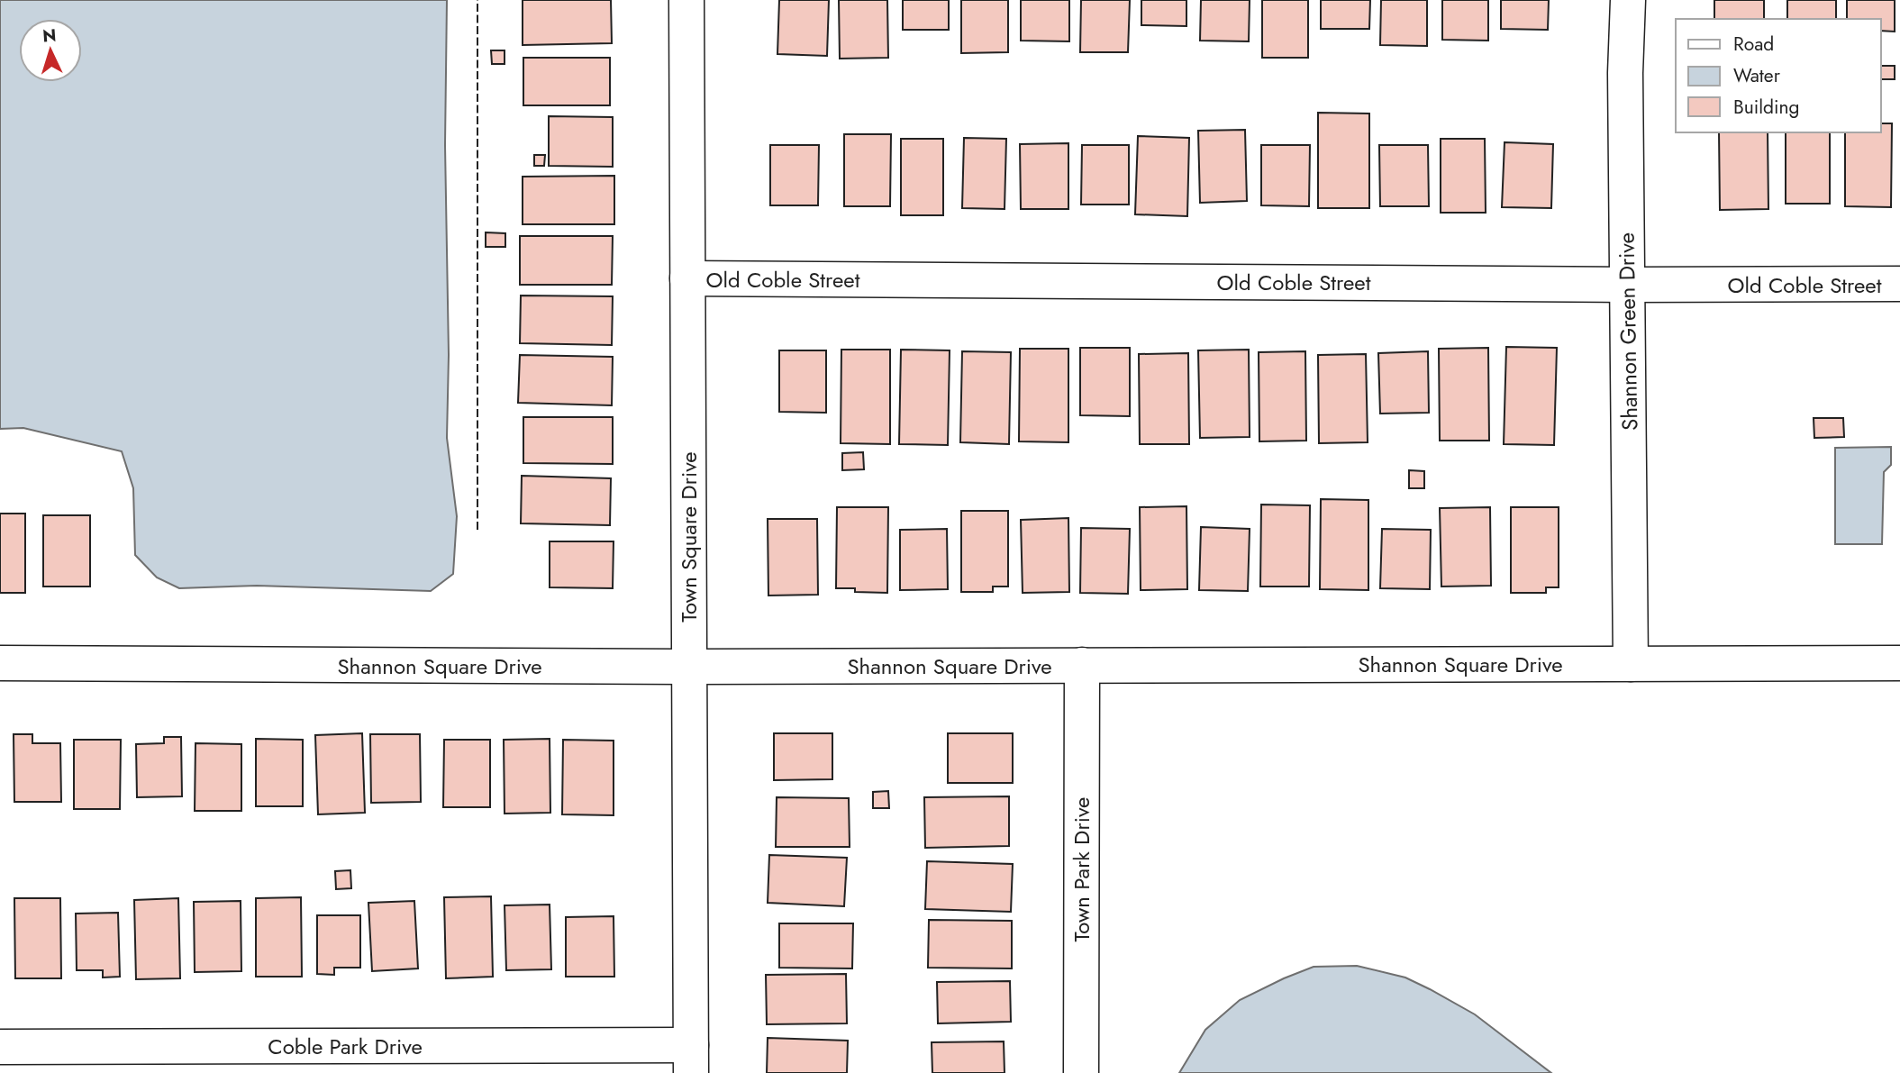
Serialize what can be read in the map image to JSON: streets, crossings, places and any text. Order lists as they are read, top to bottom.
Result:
{
  "streets": {
    "street": [
      "Old Coble Street",
      "Shannon Green Drive",
      "Town Square Drive",
      "Shannon Square Drive",
      "Town Park Drive",
      "Coble Park Drive"
    ]
  },
  "crossings": [
    ["Old Coble Street", "Shannon Green Drive"],
    ["Old Coble Street", "Town Square Drive"],
    ["Shannon Green Drive", "Shannon Square Drive"],
    ["Town Square Drive", "Shannon Square Drive"],
    ["Town Square Drive", "Coble Park Drive"],
    ["Shannon Square Drive", "Town Park Drive"]
  ],
  "legend": ["Road", "Water", "Building"],
  "north": "top"
}
